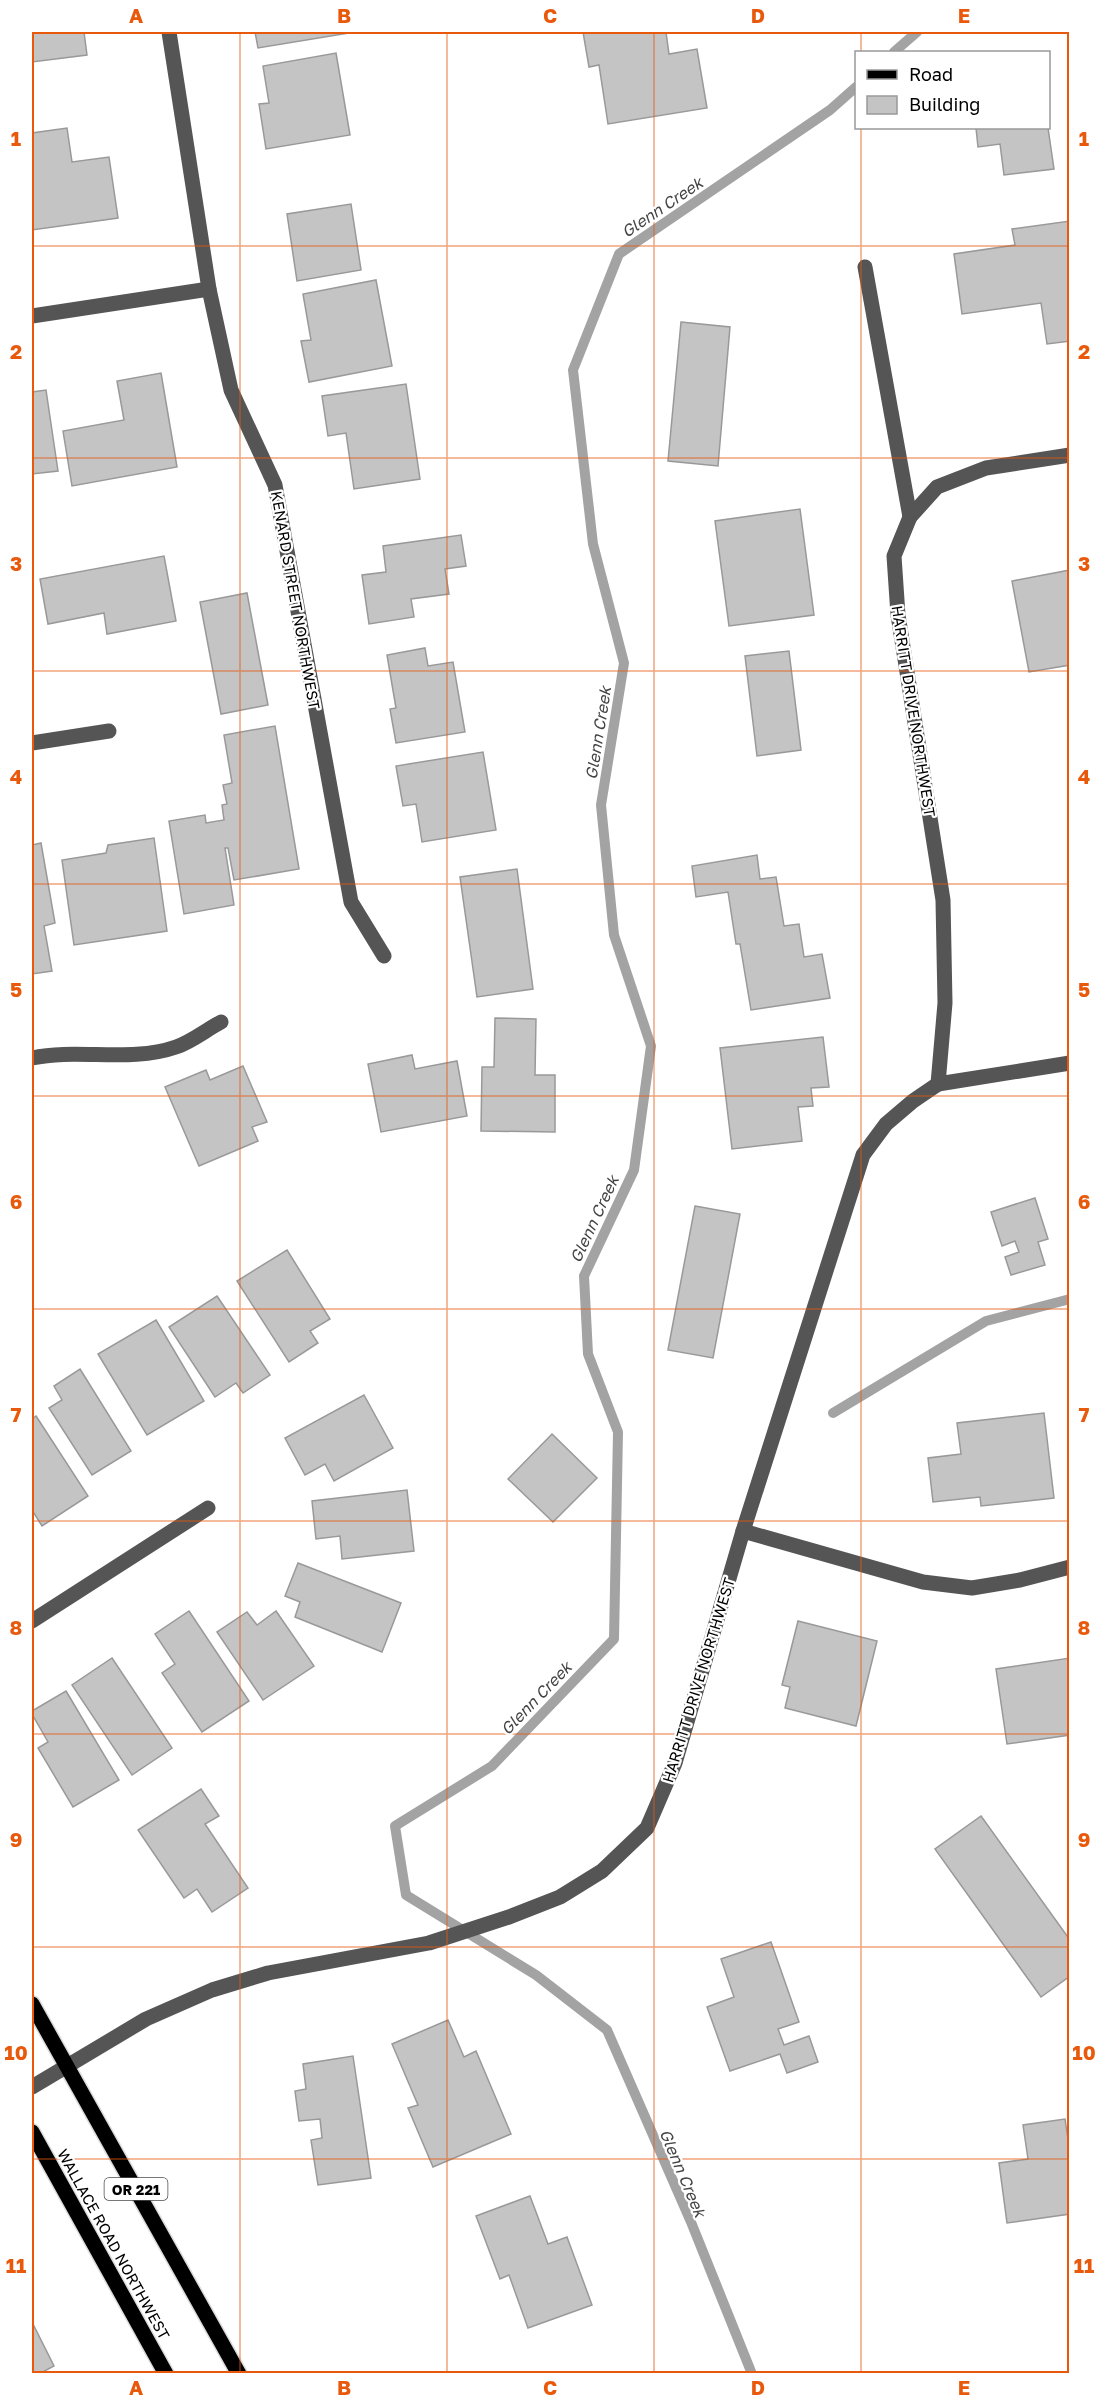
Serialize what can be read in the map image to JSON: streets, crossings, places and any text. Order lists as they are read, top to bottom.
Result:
{
  "streets": {
    "main road": ["OR 221", "WALLACE ROAD NORTHWEST"],
    "street": ["KENARD STREET NORTHWEST", "HARRITT DRIVE NORTHWEST"]
  },
  "crossings": [
    ["HARRITT DRIVE NORTHWEST", "OR 221"]
  ],
  "water": ["Glenn Creek"],
  "legend": ["Road", "Building"],
  "grid": {
    "columns": [
      "A",
      "B",
      "C",
      "D",
      "E"
    ],
    "rows": [
      "1",
      "2",
      "3",
      "4",
      "5",
      "6",
      "7",
      "8",
      "9",
      "10",
      "11"
    ]
  }
}
